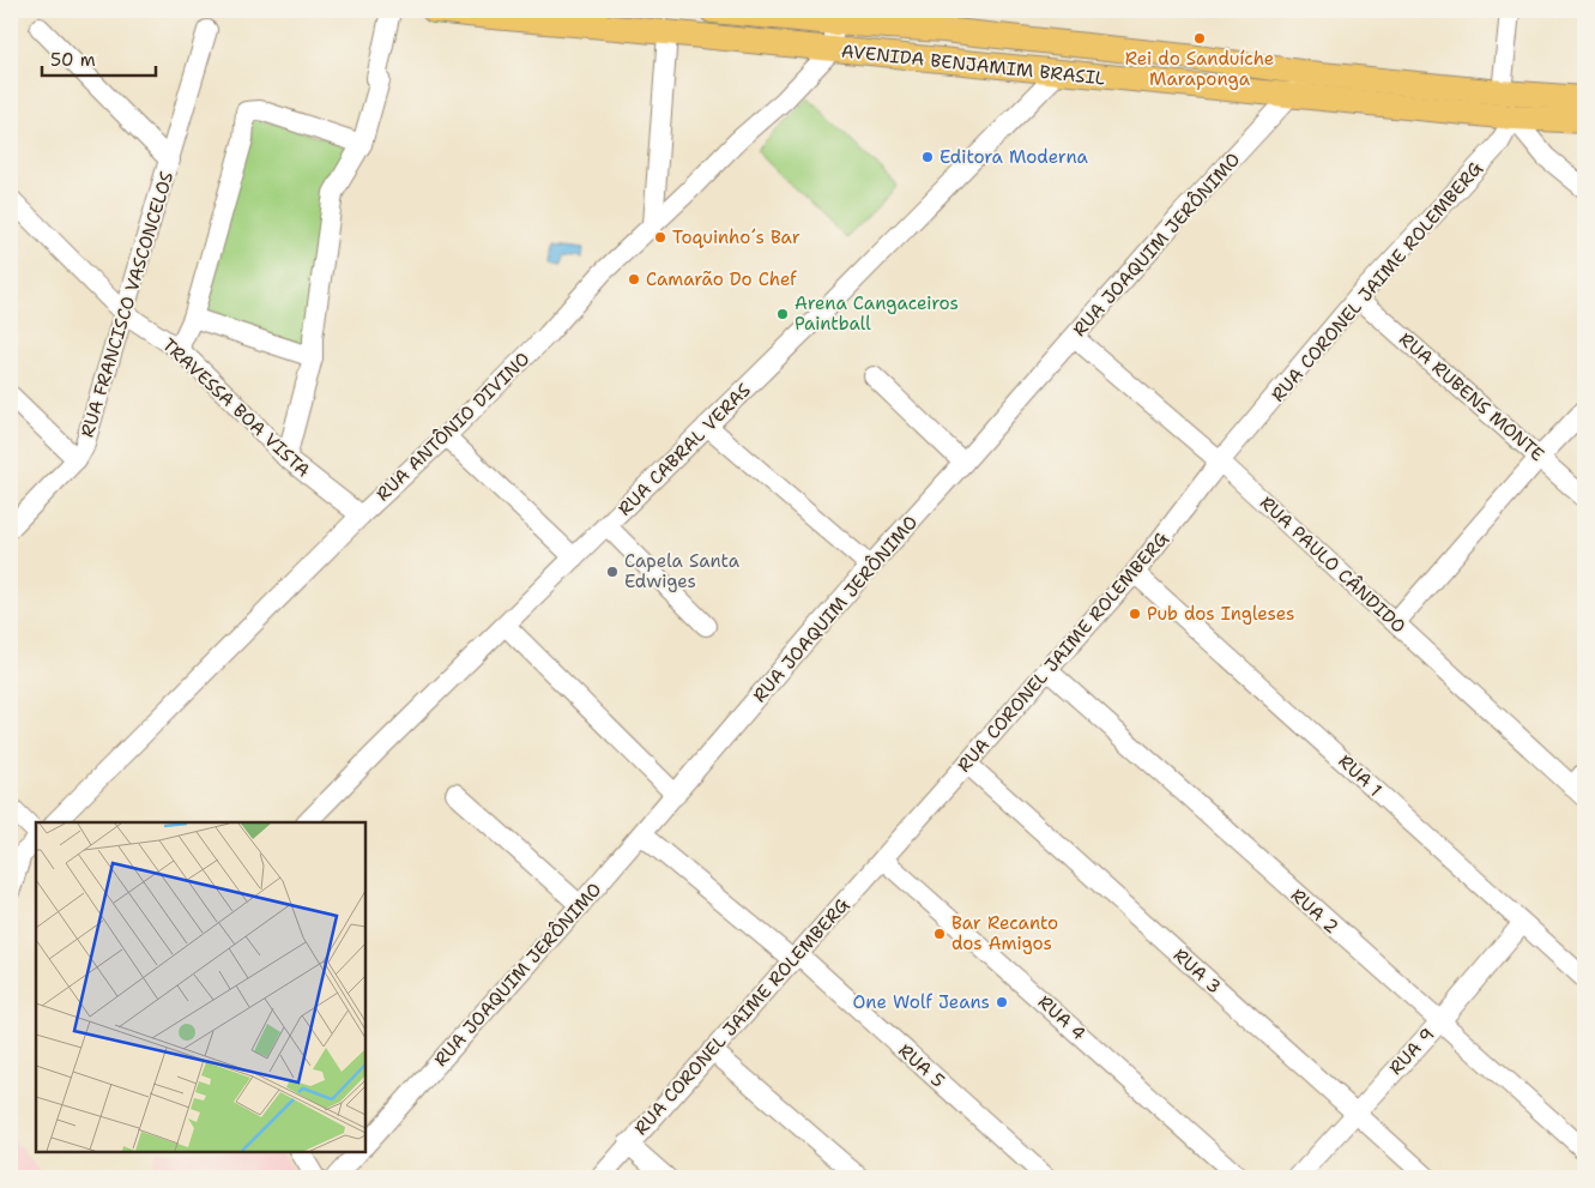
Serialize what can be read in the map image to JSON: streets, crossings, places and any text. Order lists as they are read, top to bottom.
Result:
{
  "streets": {
    "main road": ["AVENIDA BENJAMIM BRASIL"],
    "street": [
      "RUA JOAQUIM JERÔNIMO",
      "RUA CORONEL JAIME ROLEMBERG",
      "RUA FRANCISCO VASCONCELOS",
      "RUA RUBENS MONTE",
      "TRAVESSA BOA VISTA",
      "RUA ANTÔNIO DIVINO",
      "RUA CABRAL VERAS",
      "RUA PAULO CÂNDIDO",
      "RUA 1",
      "RUA 2",
      "RUA 3",
      "RUA 4",
      "RUA 9",
      "RUA 5"
    ]
  },
  "crossings": [
    ["AVENIDA BENJAMIM BRASIL", "RUA JOAQUIM JERÔNIMO"],
    ["AVENIDA BENJAMIM BRASIL", "RUA CORONEL JAIME ROLEMBERG"],
    ["AVENIDA BENJAMIM BRASIL", "RUA ANTÔNIO DIVINO"],
    ["AVENIDA BENJAMIM BRASIL", "RUA CABRAL VERAS"],
    ["RUA JOAQUIM JERÔNIMO", "RUA PAULO CÂNDIDO"],
    ["RUA JOAQUIM JERÔNIMO", "RUA 5"],
    ["RUA CORONEL JAIME ROLEMBERG", "RUA RUBENS MONTE"],
    ["RUA CORONEL JAIME ROLEMBERG", "RUA PAULO CÂNDIDO"],
    ["RUA CORONEL JAIME ROLEMBERG", "RUA 1"],
    ["RUA CORONEL JAIME ROLEMBERG", "RUA 2"],
    ["RUA CORONEL JAIME ROLEMBERG", "RUA 3"],
    ["RUA CORONEL JAIME ROLEMBERG", "RUA 4"],
    ["RUA CORONEL JAIME ROLEMBERG", "RUA 5"],
    ["RUA FRANCISCO VASCONCELOS", "TRAVESSA BOA VISTA"],
    ["TRAVESSA BOA VISTA", "RUA ANTÔNIO DIVINO"],
    ["RUA 1", "RUA 9"],
    ["RUA 2", "RUA 9"],
    ["RUA 3", "RUA 9"]
  ],
  "places": [
    "Rei do Sanduíche Maraponga",
    "Editora Moderna",
    "Toquinho´s Bar",
    "Camarão Do Chef",
    "Arena Cangaceiros Paintball",
    "Capela Santa Edwiges",
    "Pub dos Ingleses",
    "Bar Recanto dos Amigos",
    "One Wolf Jeans"
  ],
  "scale_bar": "50 m"
}
